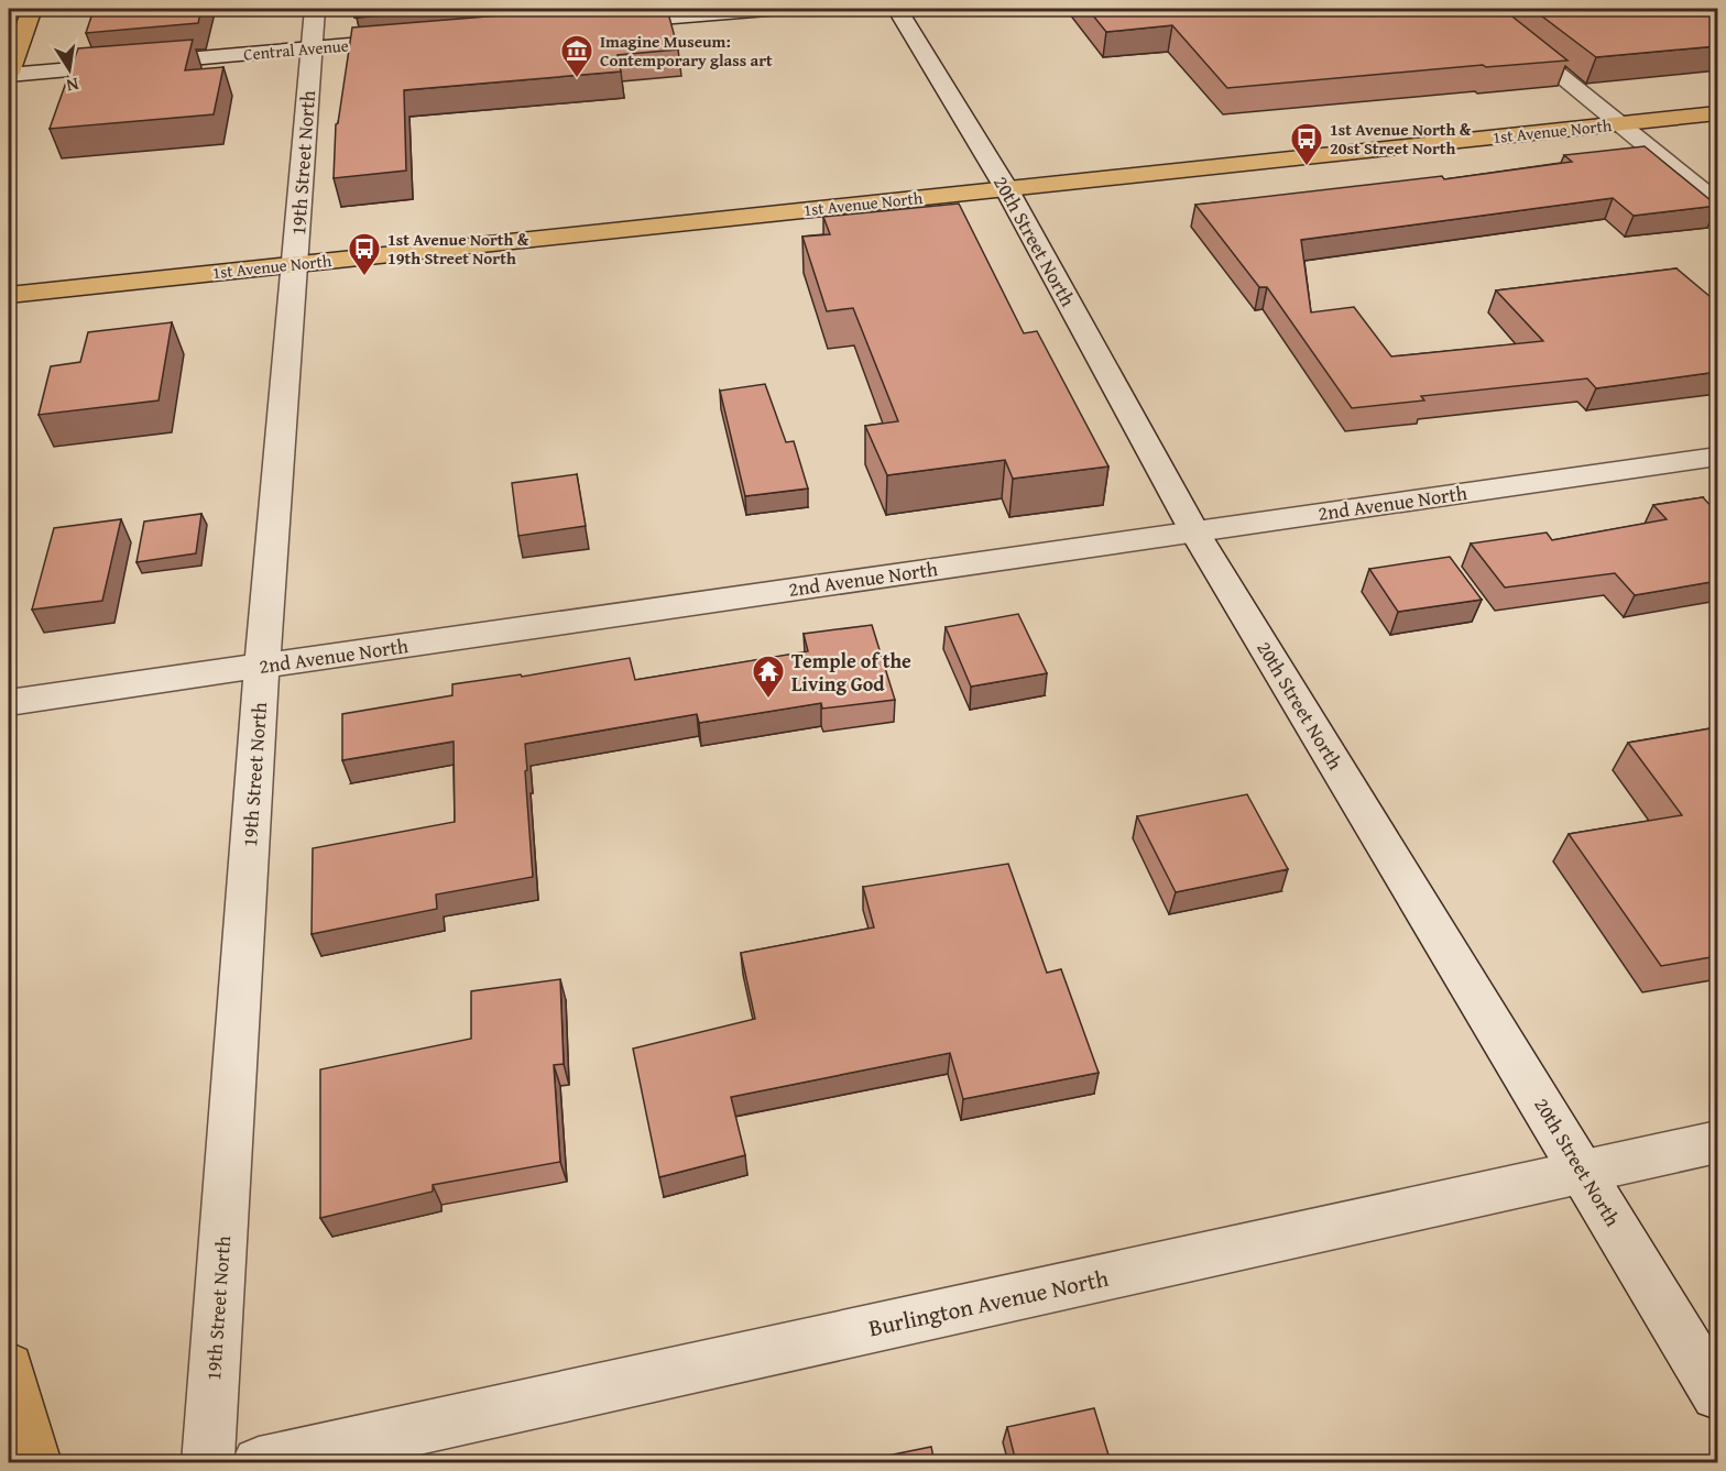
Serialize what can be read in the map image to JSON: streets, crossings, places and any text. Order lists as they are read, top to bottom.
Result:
{
  "streets": {
    "main road": ["1st Avenue North"],
    "street": [
      "Central Avenue",
      "19th Street North",
      "20th Street North",
      "2nd Avenue North",
      "Burlington Avenue North"
    ]
  },
  "crossings": [
    ["Central Avenue", "19th Street North"],
    ["1st Avenue North", "19th Street North"],
    ["1st Avenue North", "20th Street North"],
    ["19th Street North", "2nd Avenue North"],
    ["20th Street North", "2nd Avenue North"],
    ["20th Street North", "Burlington Avenue North"]
  ],
  "places": {
    "museum": ["Imagine Museum: Contemporary glass art"],
    "bus stop": ["1st Avenue North & 20st Street North", "1st Avenue North & 19th Street North"],
    "temple": ["Temple of the Living God"]
  },
  "north": "bottom"
}
